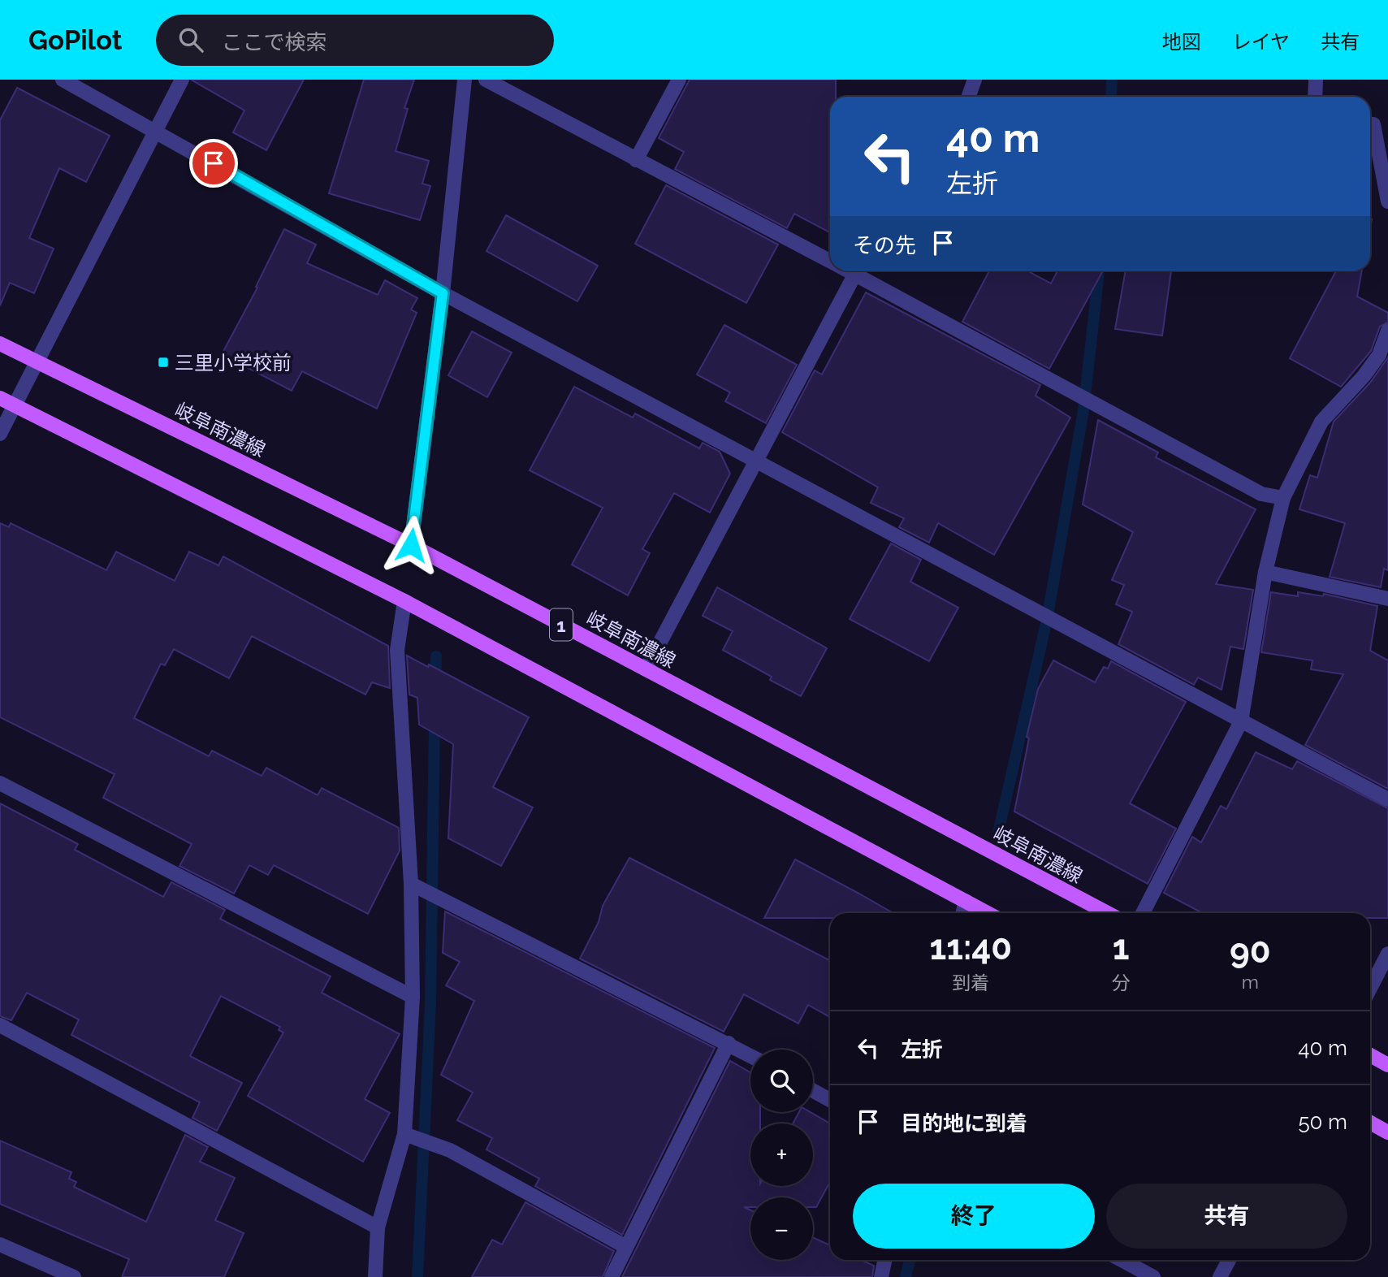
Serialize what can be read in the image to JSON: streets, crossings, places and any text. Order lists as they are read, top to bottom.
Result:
{
  "streets": {
    "main road": ["岐阜南濃線", "1"]
  },
  "places": {
    "transit": ["三里小学校前"]
  },
  "page": {
    "header": "GoPilot",
    "search": "ここで検索",
    "nav": ["地図", "レイヤ", "共有"],
    "turn": ["40 m", "左折"],
    "then": "その先",
    "eta": [
      "11:40",
      "到着",
      "1",
      "分",
      "90",
      "m"
    ],
    "list": [
      {
        "name": "左折",
        "value": "40 m"
      },
      {
        "name": "目的地に到着",
        "value": "50 m"
      }
    ],
    "map_buttons": ["+", "−"],
    "buttons": ["終了", "共有"]
  }
}
